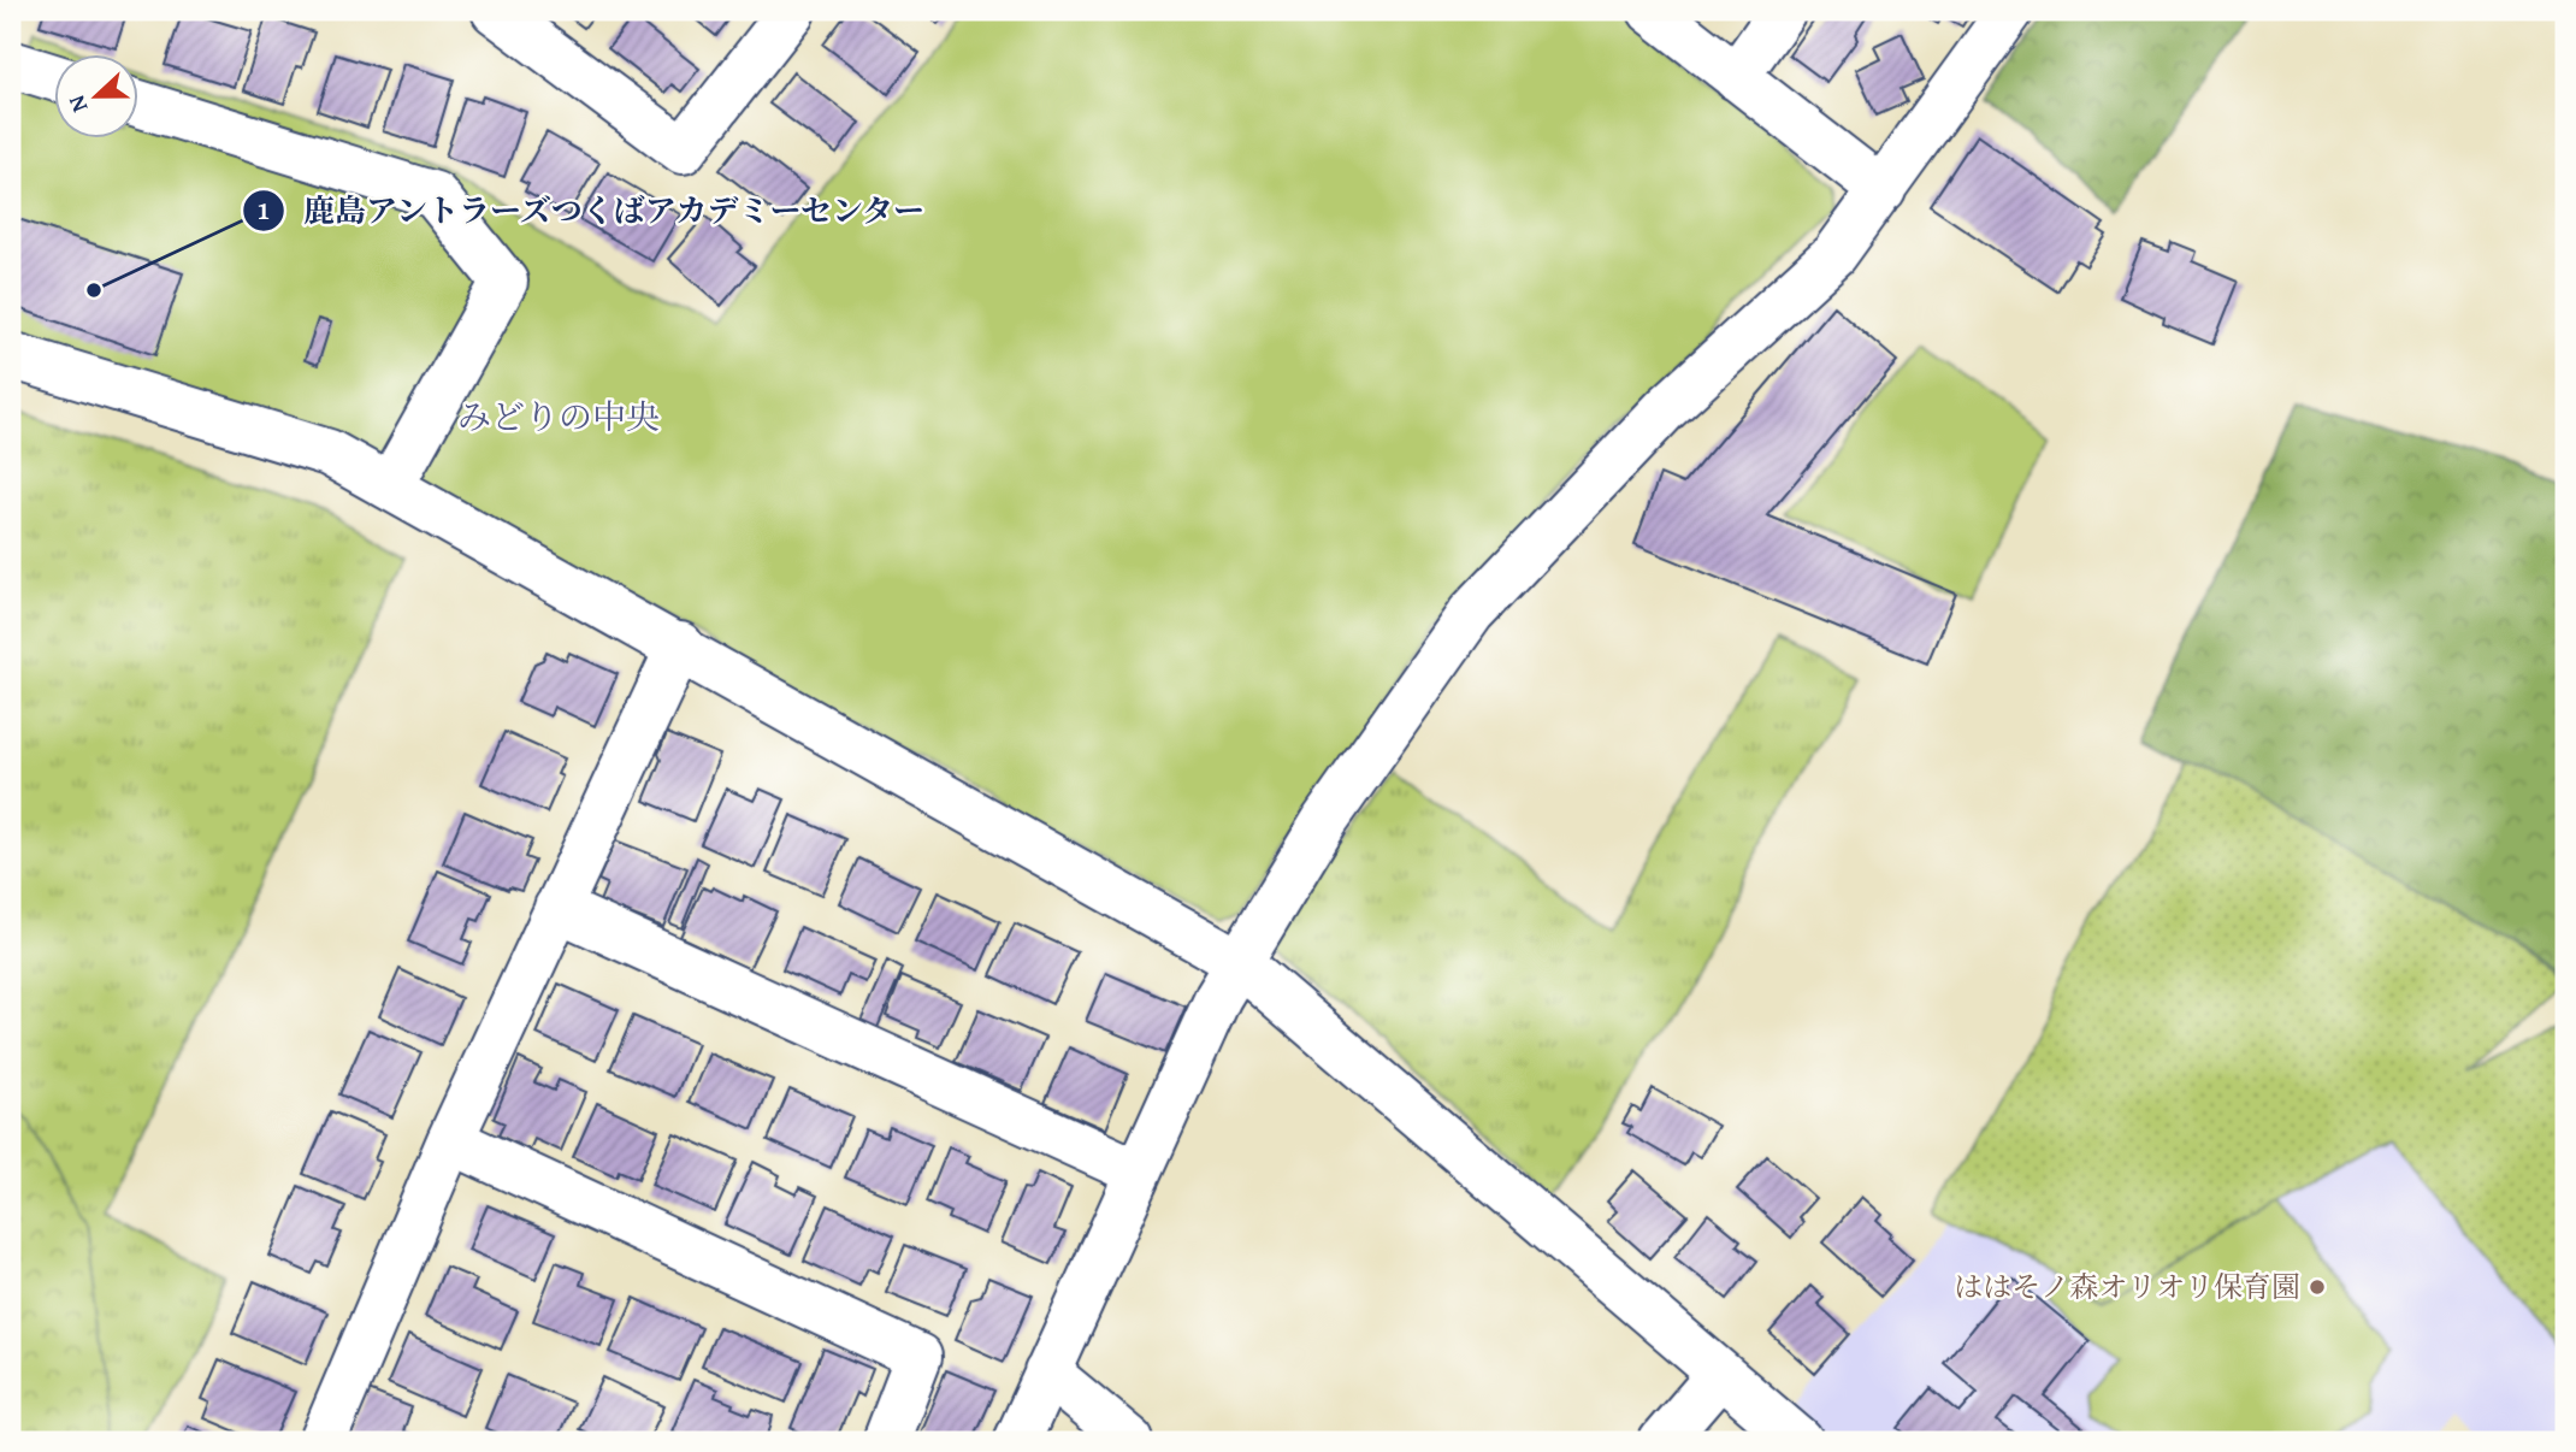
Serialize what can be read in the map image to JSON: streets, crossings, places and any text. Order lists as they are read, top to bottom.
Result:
{
  "districts": ["みどりの中央"],
  "places": ["鹿島アントラーズつくばアカデミーセンター", "ははそノ森オリオリ保育園"],
  "north": "left"
}
